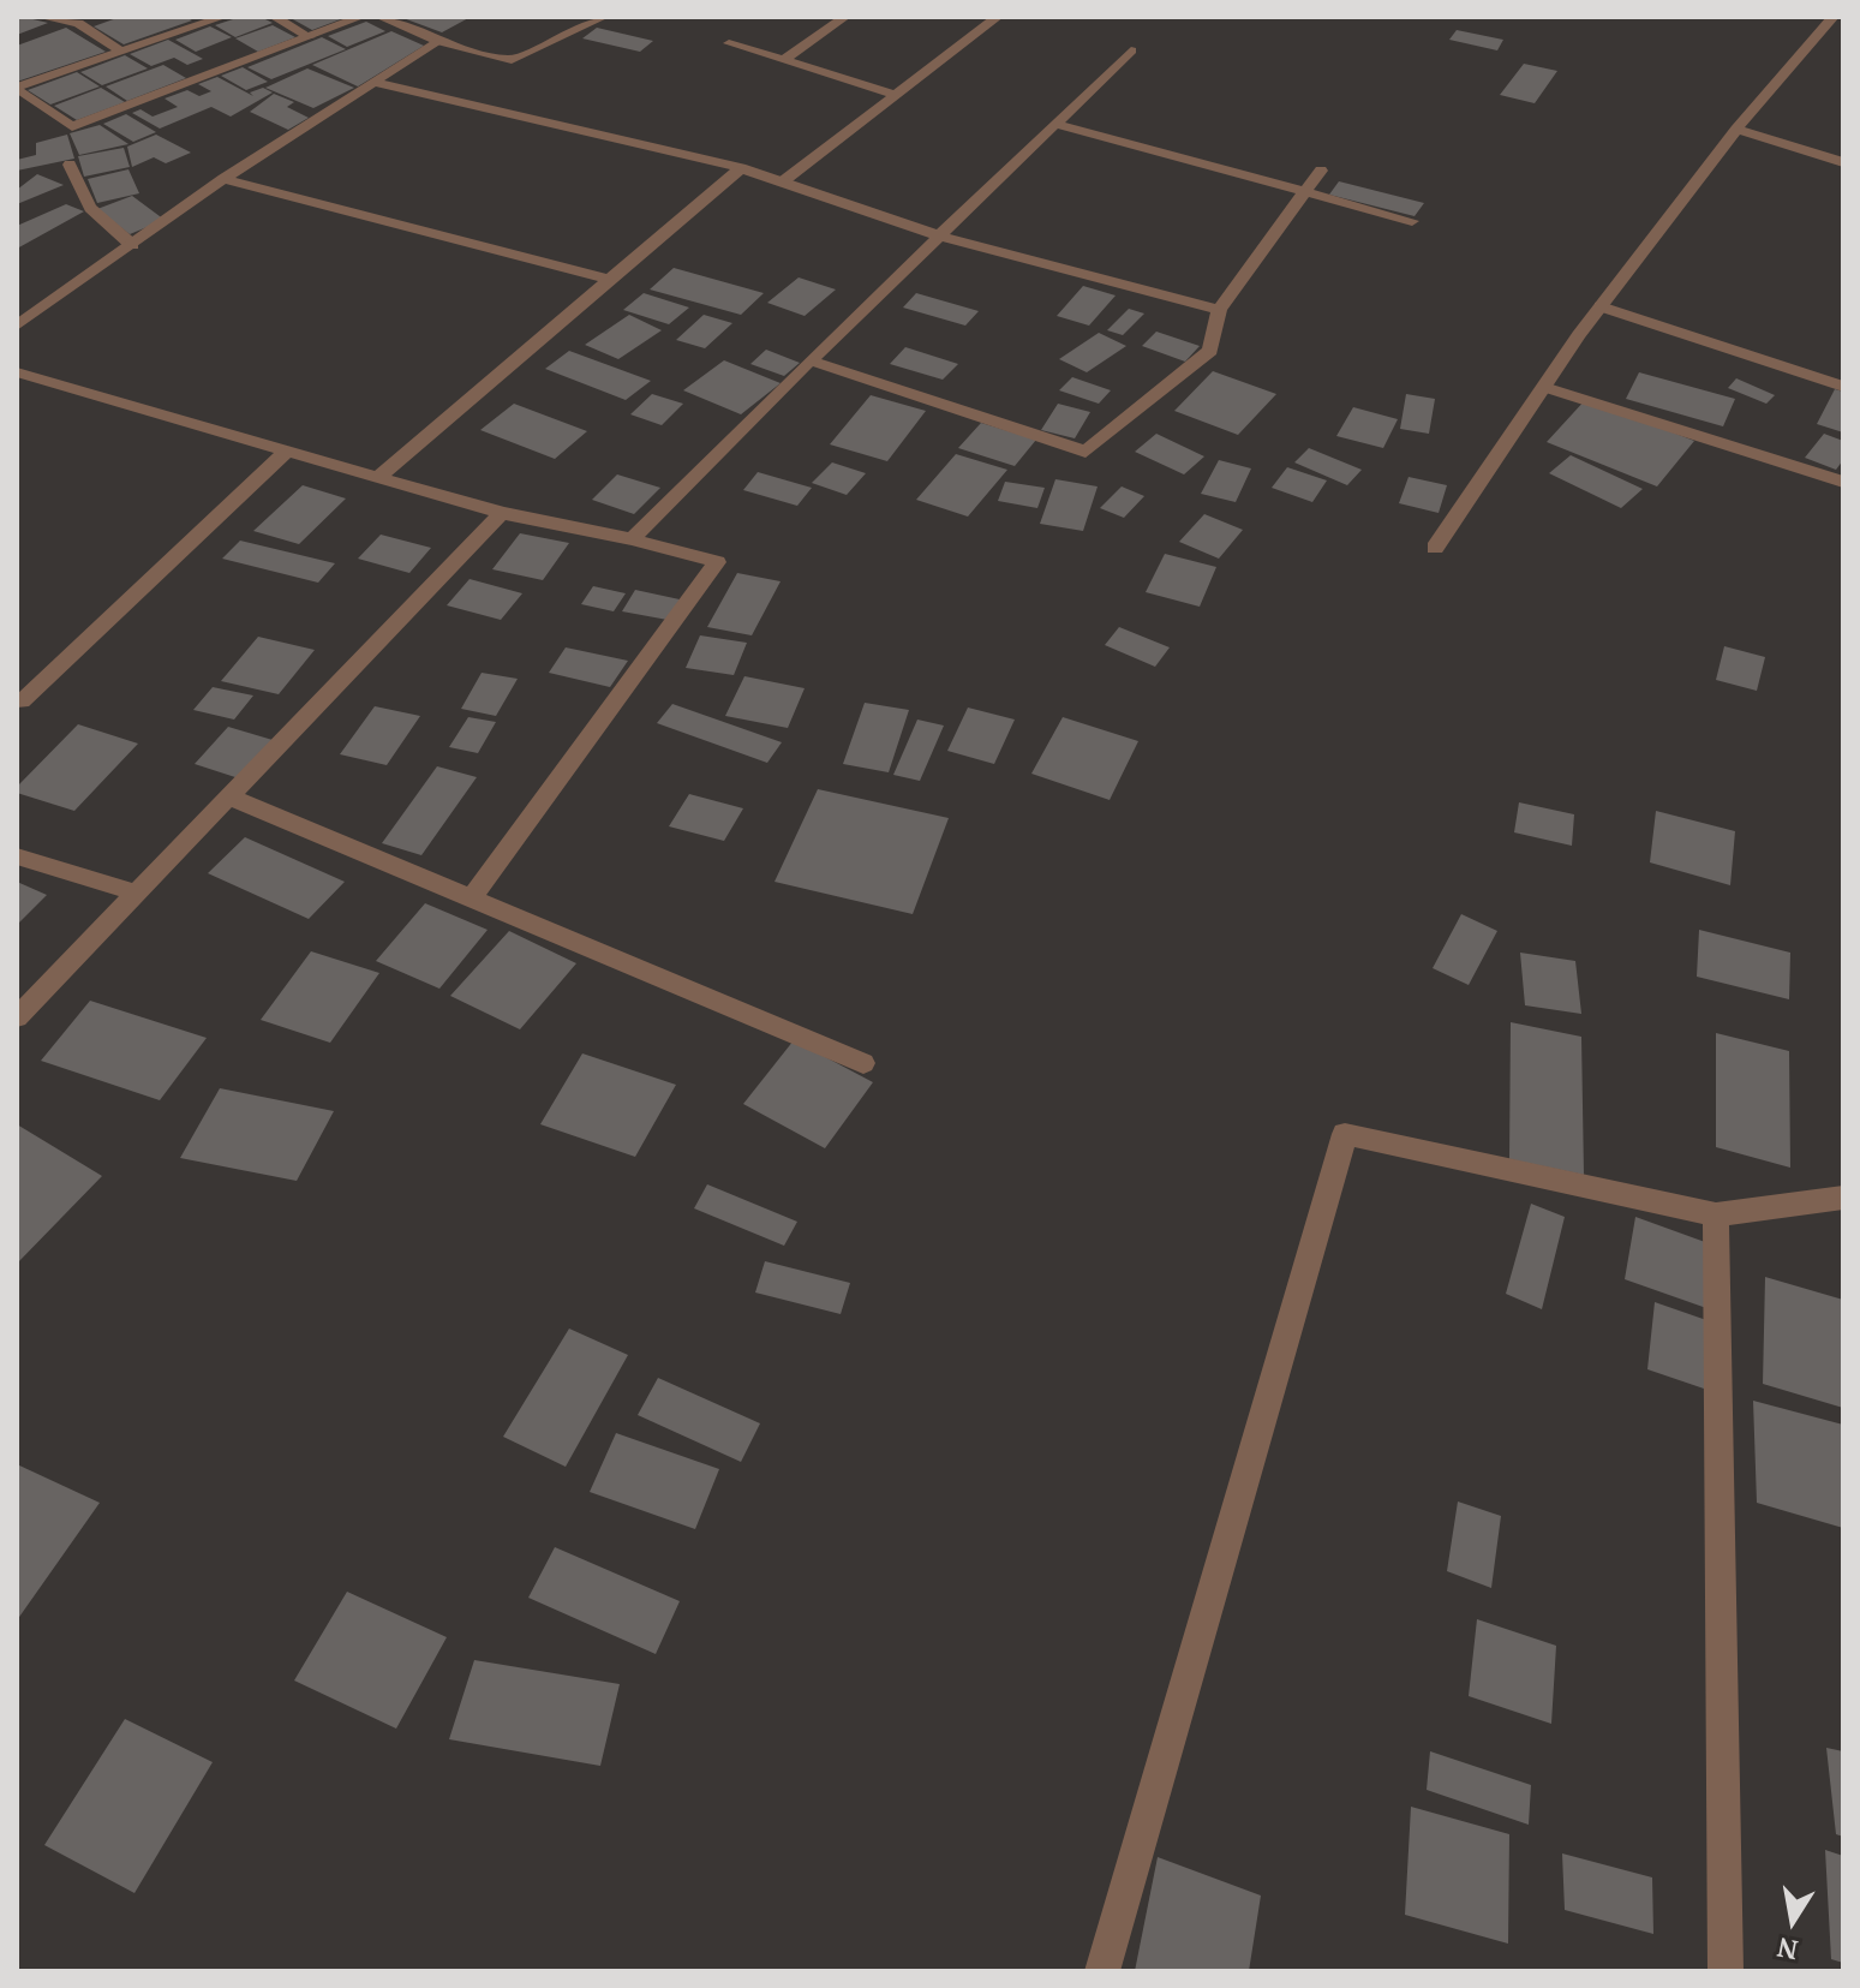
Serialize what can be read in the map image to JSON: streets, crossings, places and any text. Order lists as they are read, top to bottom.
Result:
{
  "north": "bottom"
}
